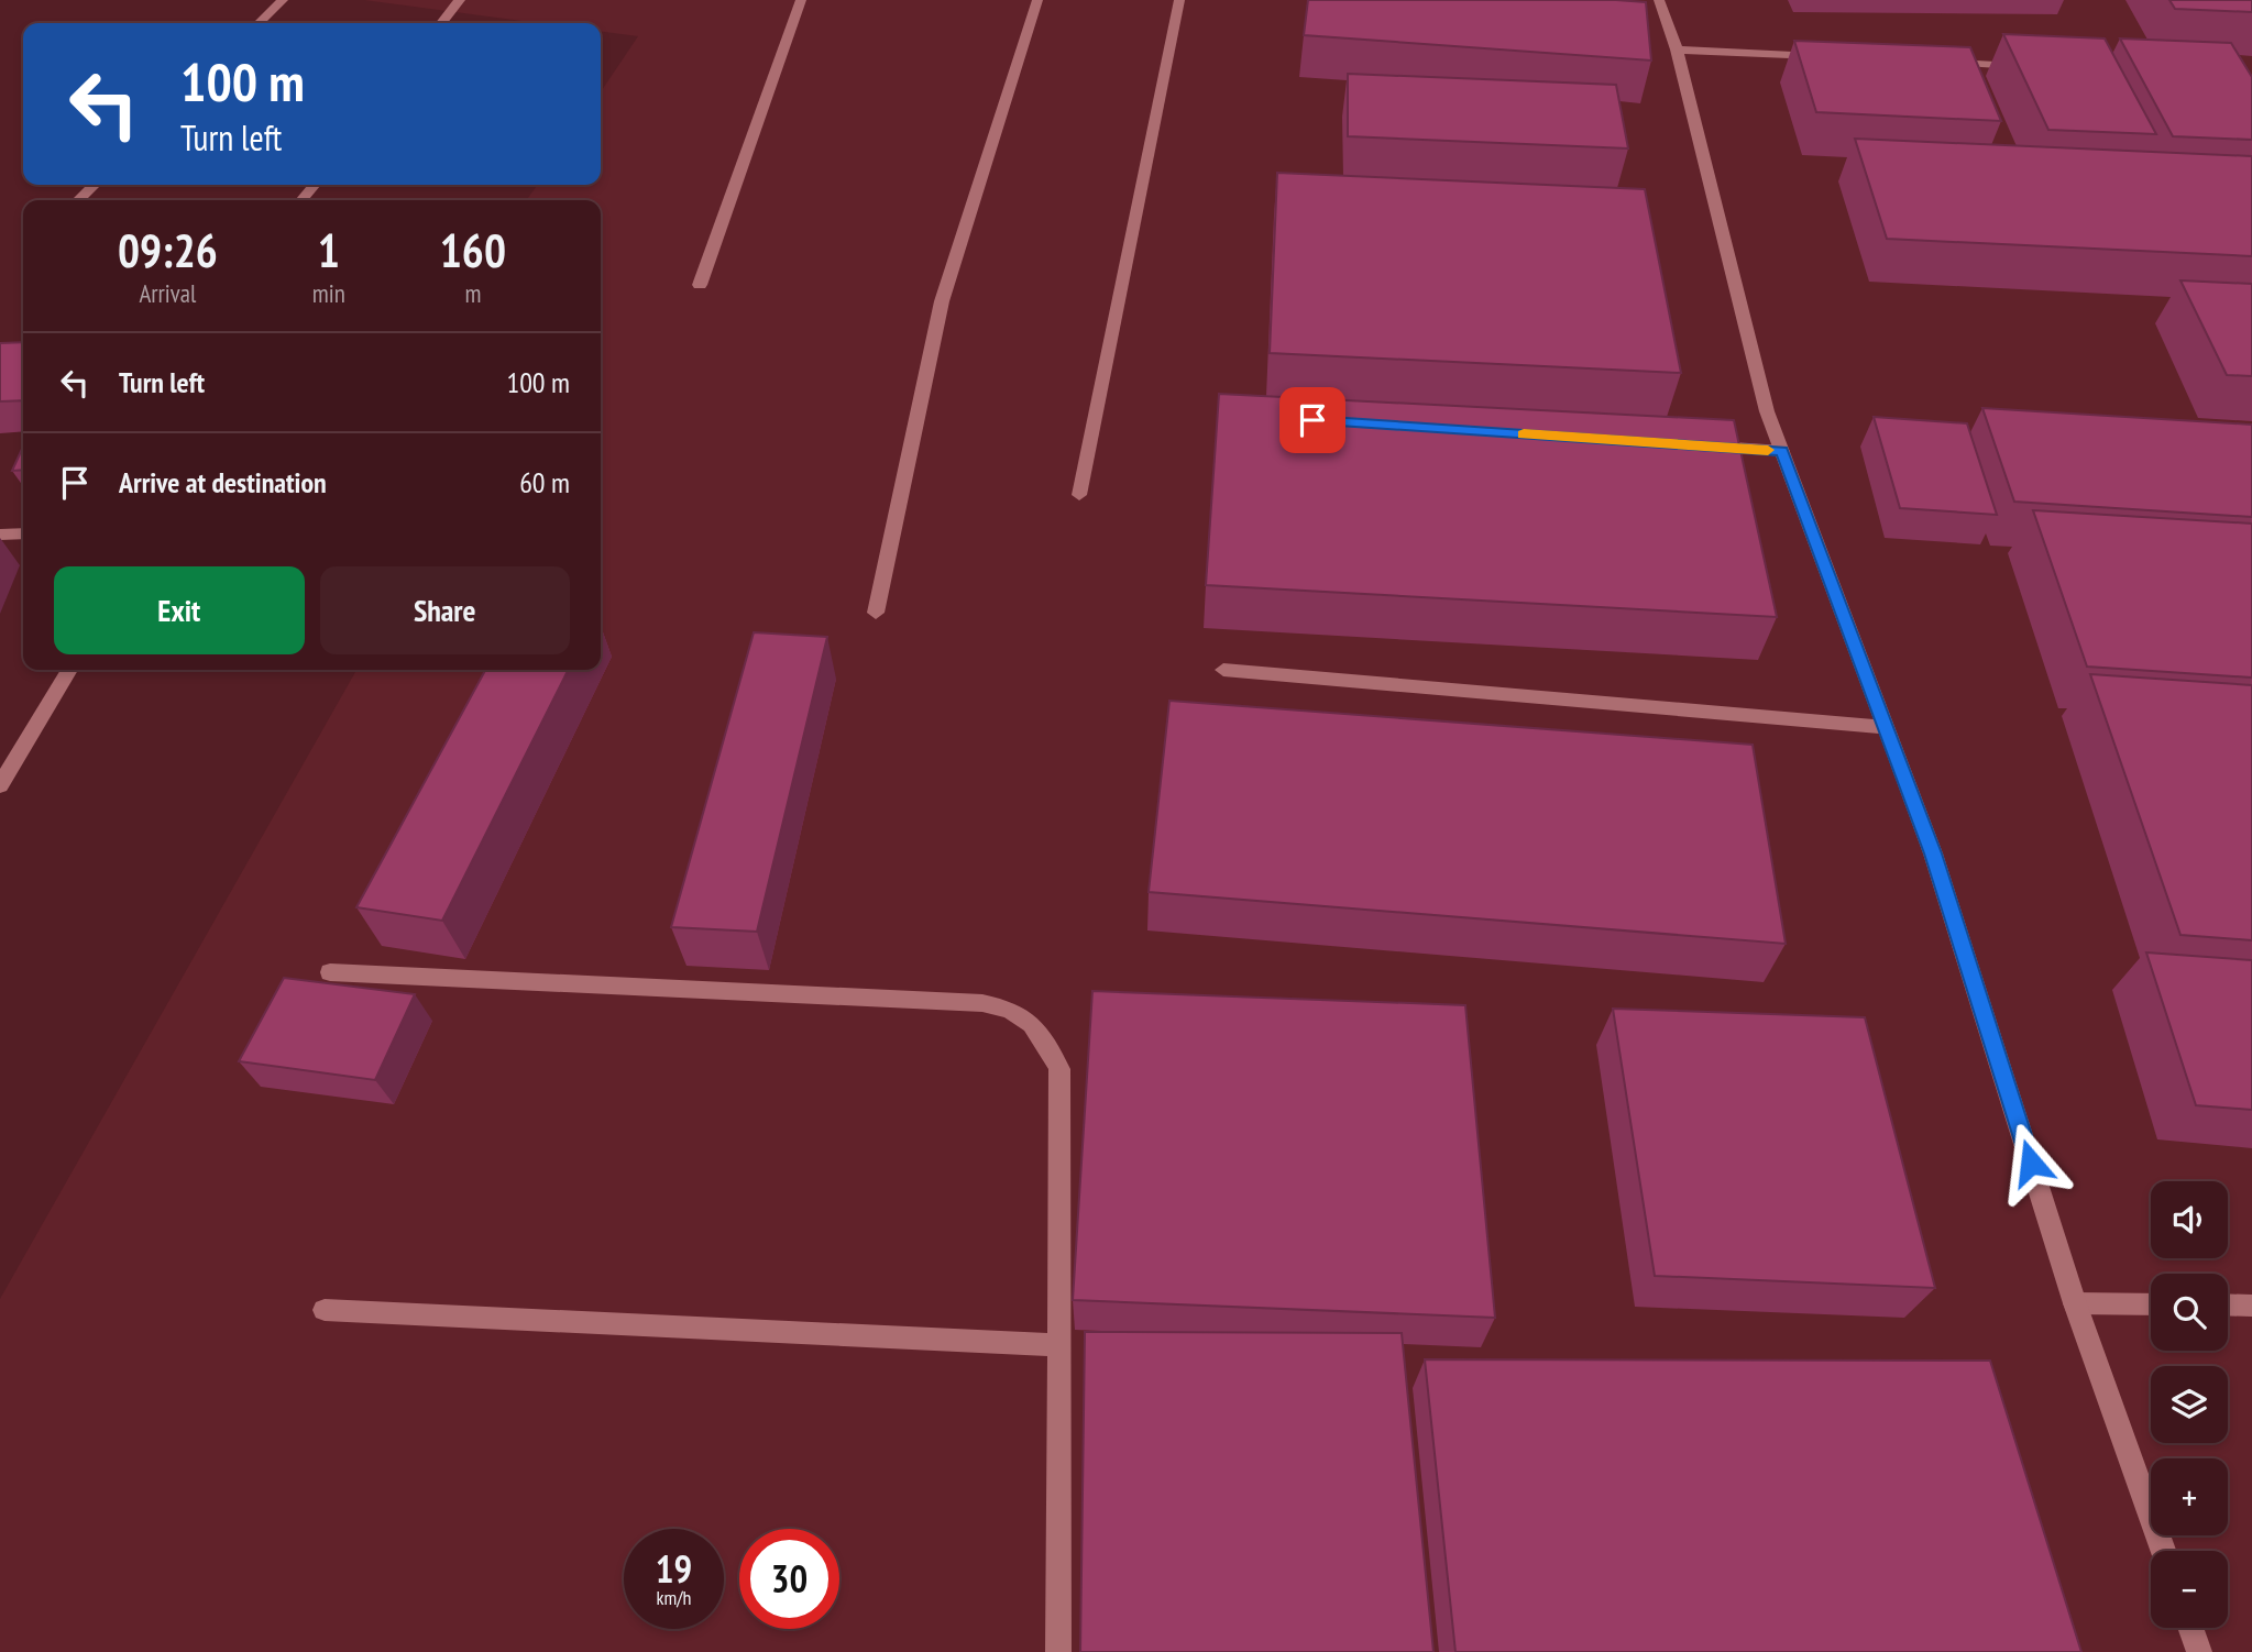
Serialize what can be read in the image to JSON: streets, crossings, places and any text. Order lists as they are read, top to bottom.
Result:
{
  "page": {
    "turn": ["100 m", "Turn left"],
    "eta": [
      "09:26",
      "Arrival",
      "1",
      "min",
      "160",
      "m"
    ],
    "list": [
      {
        "name": "Turn left",
        "value": "100 m"
      },
      {
        "name": "Arrive at destination",
        "value": "60 m"
      }
    ],
    "buttons": ["Exit", "Share"],
    "map_buttons": ["+", "−"],
    "speed": "19 km/h",
    "limit": "30"
  }
}
